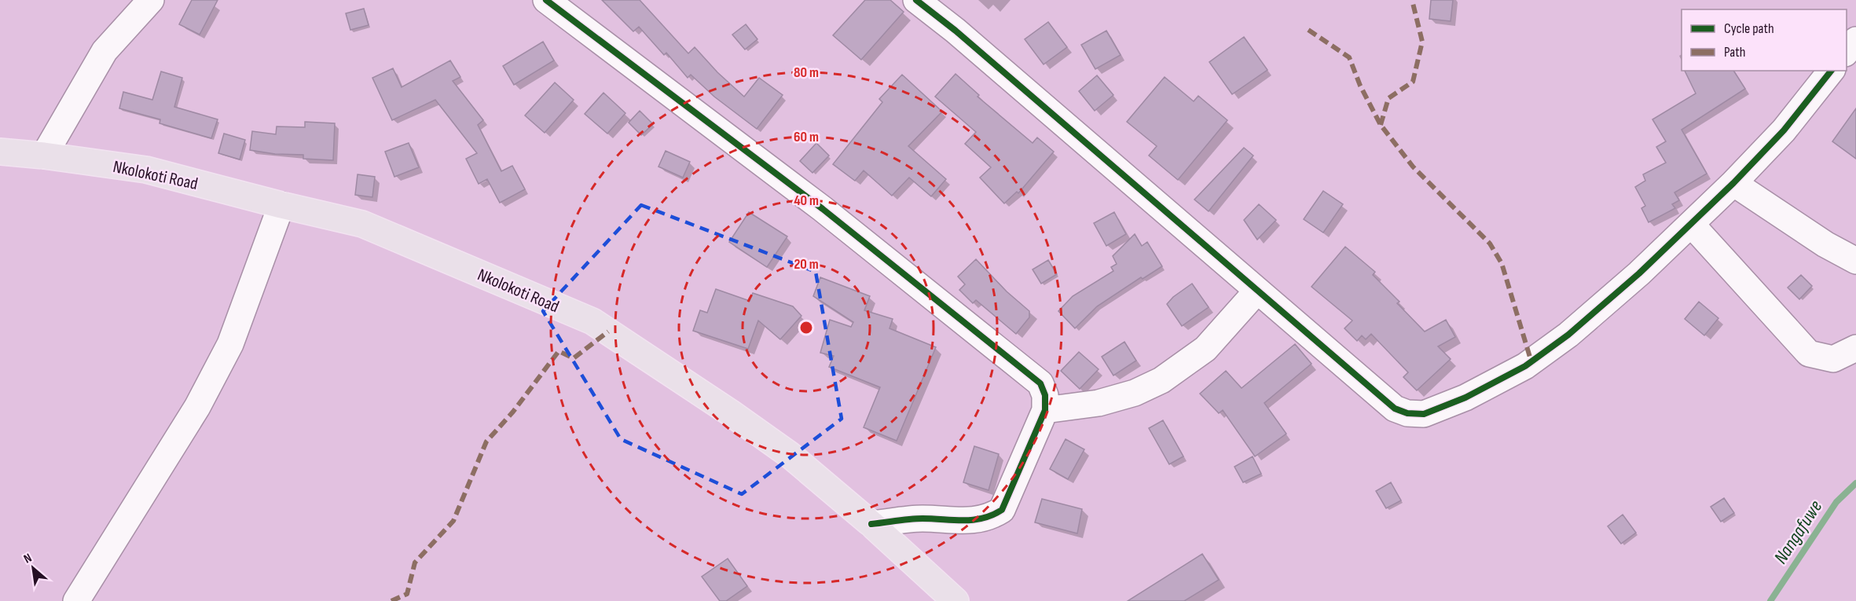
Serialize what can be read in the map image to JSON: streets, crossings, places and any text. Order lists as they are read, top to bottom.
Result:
{
  "streets": {
    "main road": ["Nkolokoti Road"]
  },
  "water": ["Nangafuwe"],
  "legend": ["Cycle path", "Path"],
  "north": "top left",
  "rings": [
    "80 m",
    "60 m",
    "40 m",
    "20 m"
  ]
}
